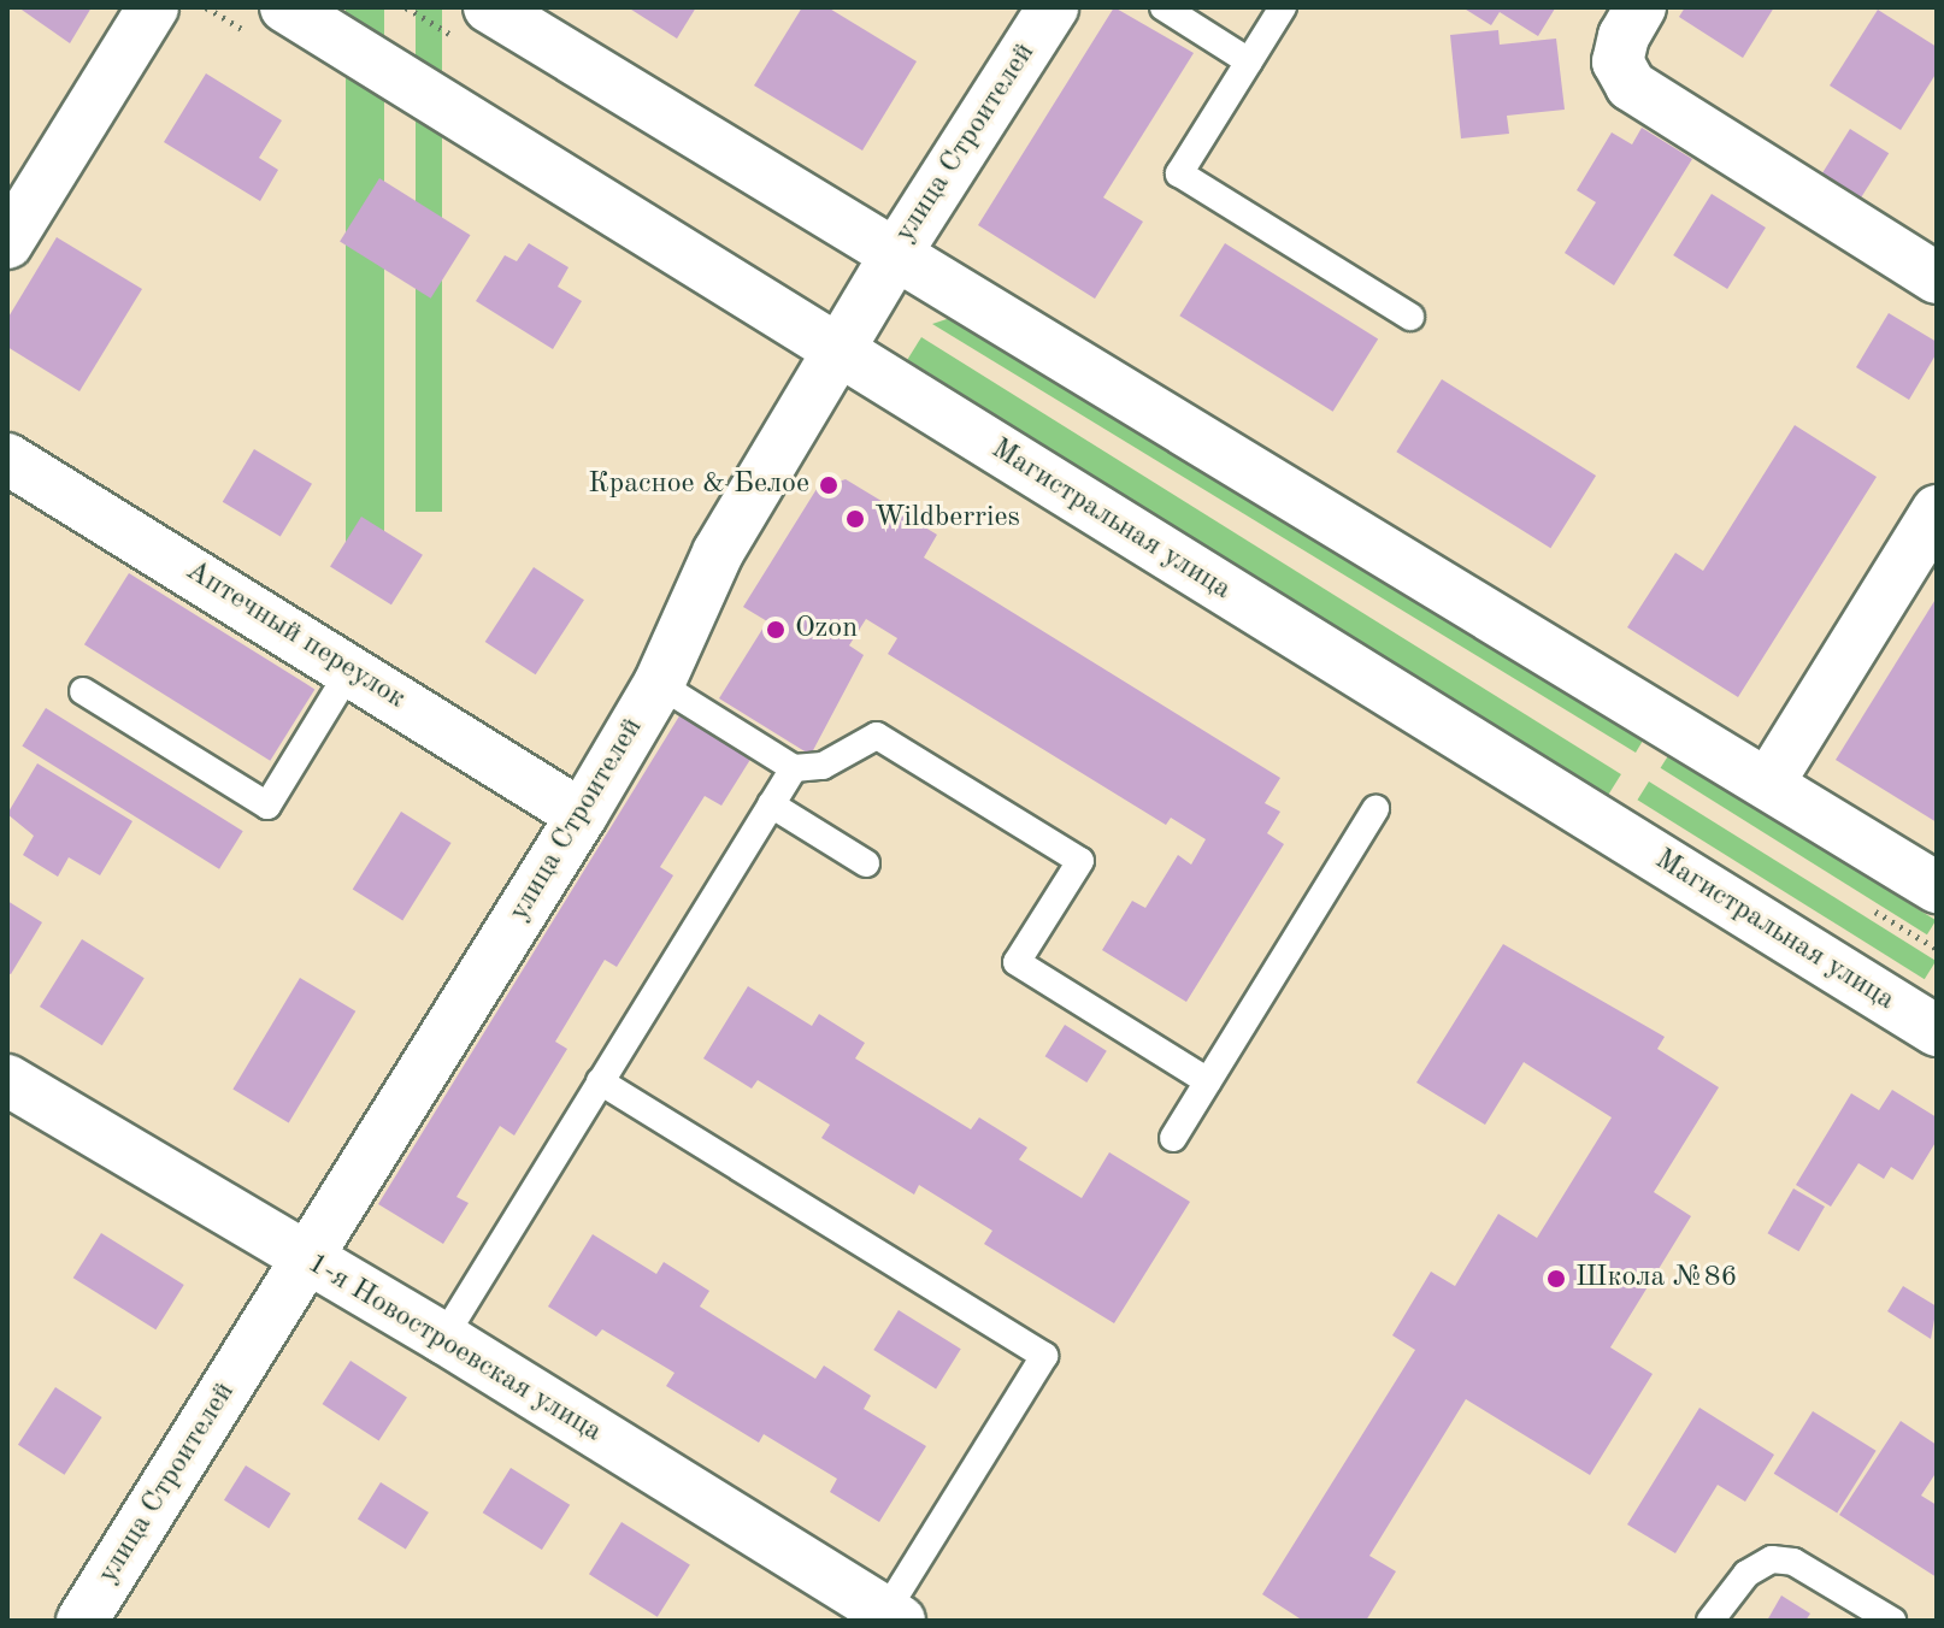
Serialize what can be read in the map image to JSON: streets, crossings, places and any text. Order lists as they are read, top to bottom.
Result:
{
  "streets": {
    "street": [
      "улица Строителей",
      "Магистральная улица",
      "Аптечный переулок",
      "1-я Новостроевская улица"
    ]
  },
  "crossings": [
    ["улица Строителей", "Магистральная улица"],
    ["улица Строителей", "Аптечный переулок"],
    ["улица Строителей", "1-я Новостроевская улица"]
  ],
  "places": [
    "Красное & Белое",
    "Wildberries",
    "Ozon",
    "Школа №86"
  ]
}
